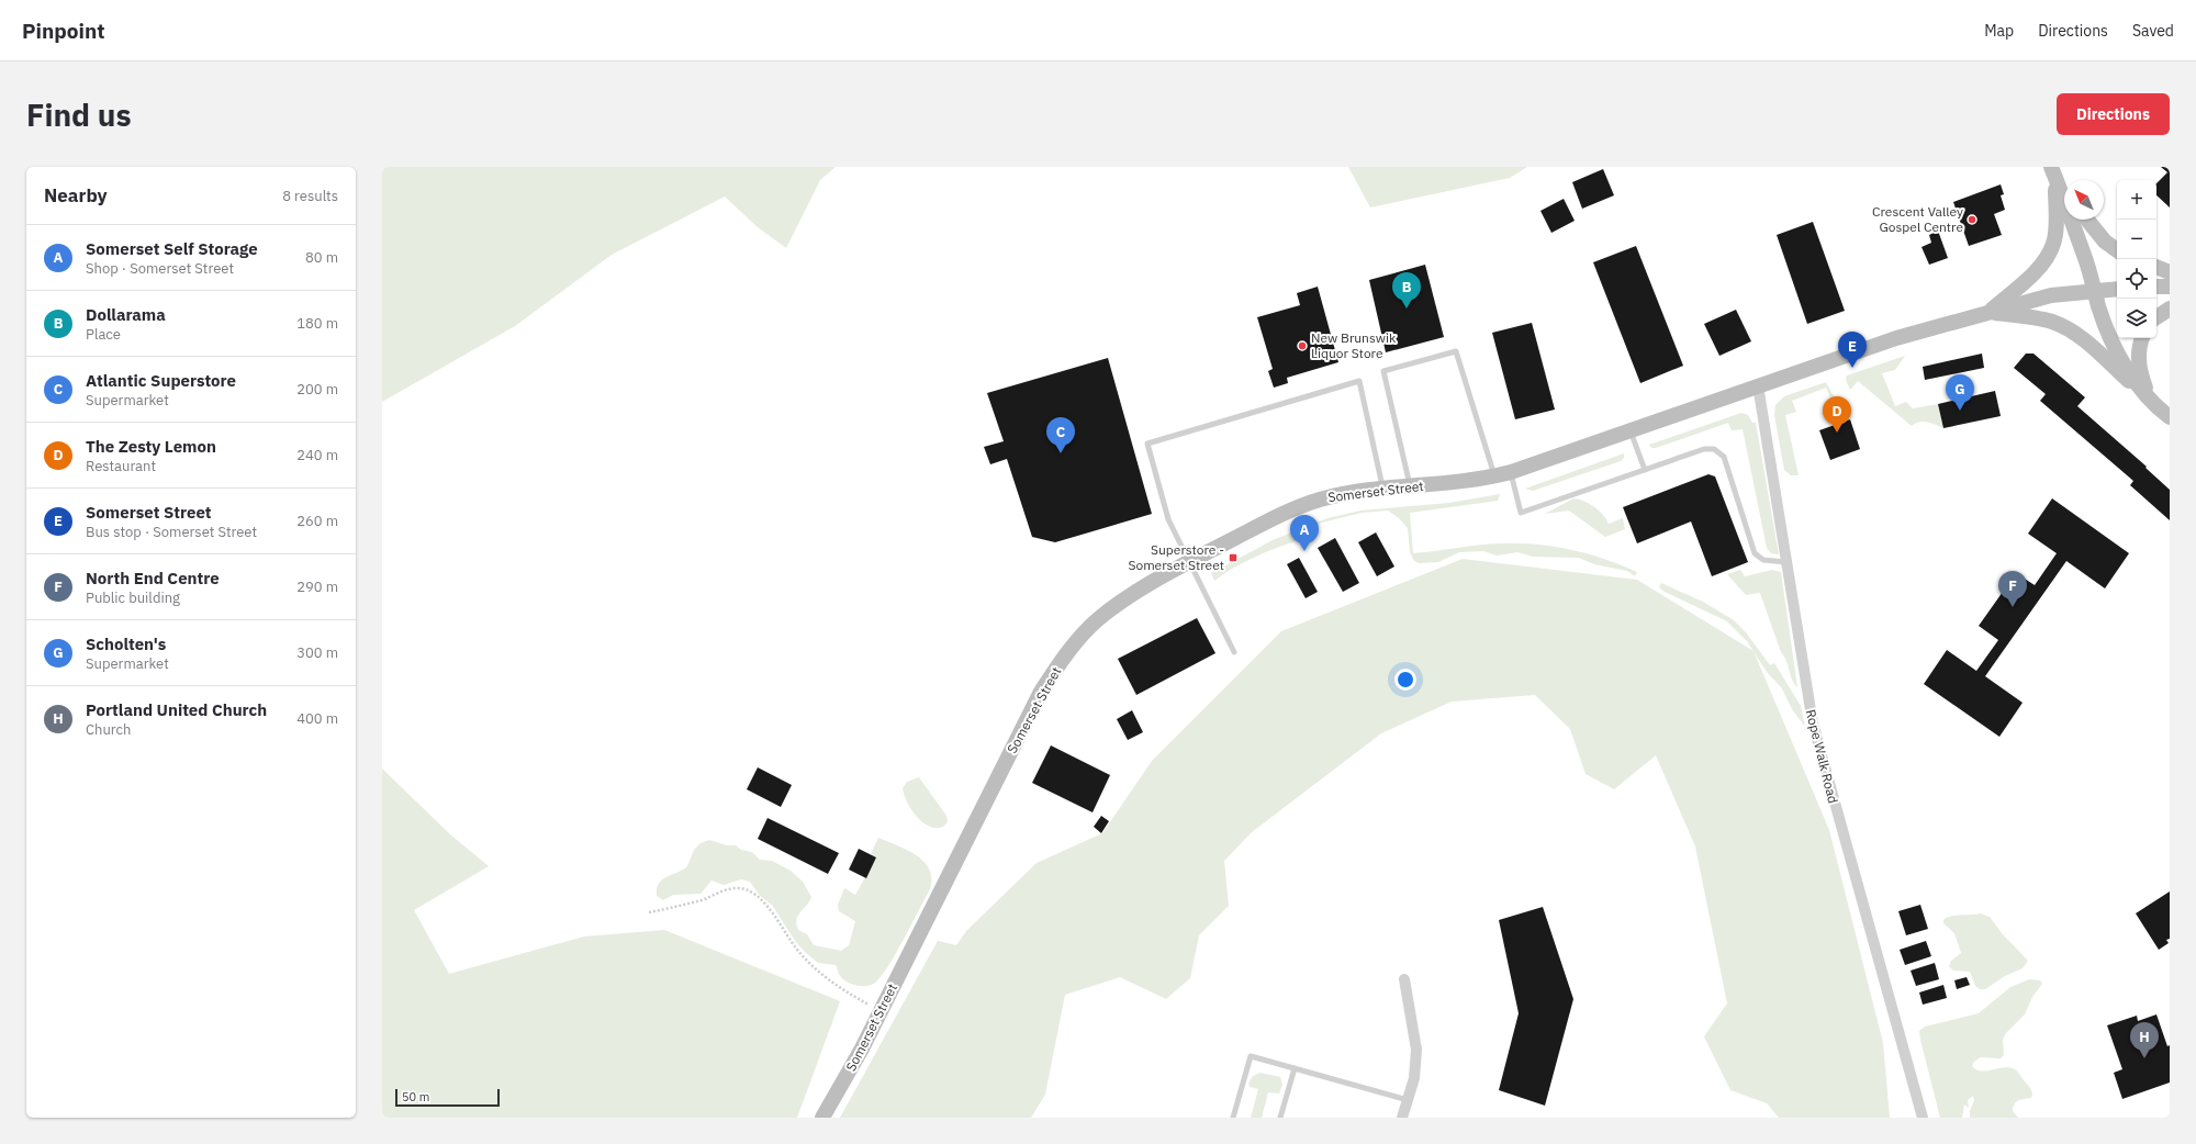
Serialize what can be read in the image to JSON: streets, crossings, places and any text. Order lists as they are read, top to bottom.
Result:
{
  "streets": {
    "main road": ["Somerset Street"],
    "street": ["Rope Walk Road"]
  },
  "crossings": [
    ["Somerset Street", "Rope Walk Road"]
  ],
  "places": {
    "other": ["Crescent Valley Gospel Centre", "New Brunswik Liquor Store"],
    "transit": ["Superstore - Somerset Street"]
  },
  "scale_bar": "50 m",
  "north": "top left",
  "page": {
    "header": "Pinpoint",
    "nav": ["Map", "Directions", "Saved"],
    "buttons": "Directions",
    "title": "Find us",
    "heading": ["Nearby", "8 results"],
    "map_buttons": ["+", "−"],
    "list": [
      {
        "mark": "A",
        "name": "Somerset Self Storage",
        "note": "Shop · Somerset Street",
        "value": "80 m"
      },
      {
        "mark": "B",
        "name": "Dollarama",
        "note": "Place",
        "value": "180 m"
      },
      {
        "mark": "C",
        "name": "Atlantic Superstore",
        "note": "Supermarket",
        "value": "200 m"
      },
      {
        "mark": "D",
        "name": "The Zesty Lemon",
        "note": "Restaurant",
        "value": "240 m"
      },
      {
        "mark": "E",
        "name": "Somerset Street",
        "note": "Bus stop · Somerset Street",
        "value": "260 m"
      },
      {
        "mark": "F",
        "name": "North End Centre",
        "note": "Public building",
        "value": "290 m"
      },
      {
        "mark": "G",
        "name": "Scholten's",
        "note": "Supermarket",
        "value": "300 m"
      },
      {
        "mark": "H",
        "name": "Portland United Church",
        "note": "Church",
        "value": "400 m"
      }
    ],
    "pins": [
      "B",
      "E",
      "G",
      "D",
      "C",
      "A",
      "F",
      "H"
    ],
    "scale": "50 m"
  }
}
